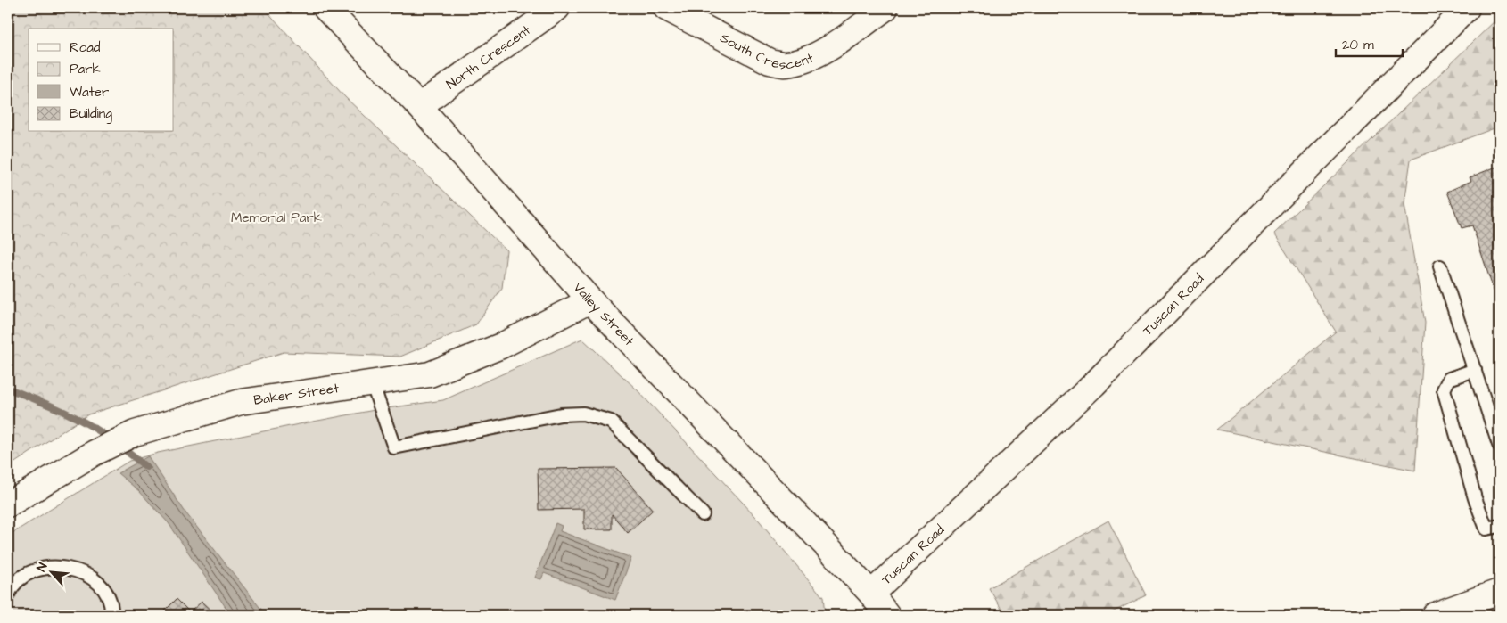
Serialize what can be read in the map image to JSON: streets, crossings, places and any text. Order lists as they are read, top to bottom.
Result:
{
  "streets": {
    "street": [
      "South Crescent",
      "North Crescent",
      "Tuscan Road",
      "Valley Street",
      "Baker Street"
    ]
  },
  "crossings": [
    ["North Crescent", "Valley Street"],
    ["Tuscan Road", "Valley Street"],
    ["Valley Street", "Baker Street"]
  ],
  "parks": ["Memorial Park"],
  "legend": [
    "Road",
    "Park",
    "Water",
    "Building"
  ],
  "scale_bar": "20 m",
  "north": "top left"
}
